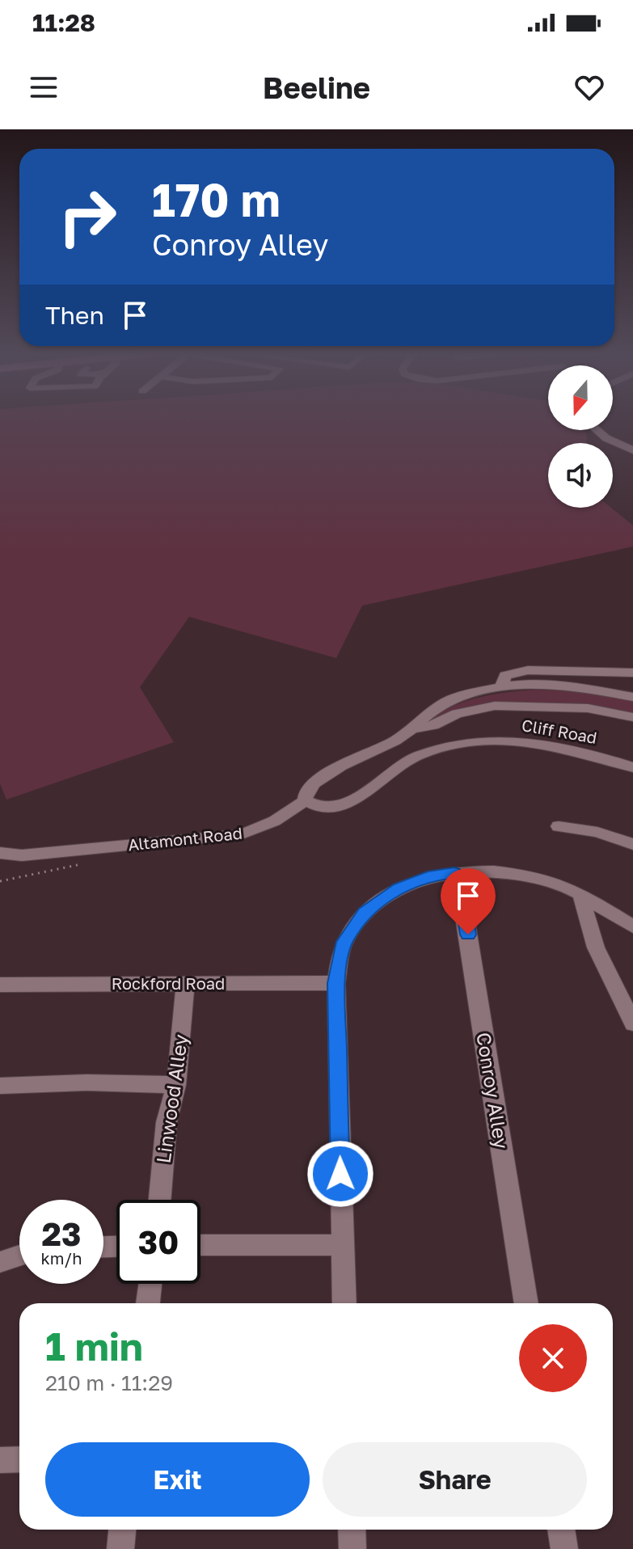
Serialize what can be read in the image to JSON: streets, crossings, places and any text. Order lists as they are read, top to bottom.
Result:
{
  "streets": {
    "street": [
      "Cliff Road",
      "Altamont Road",
      "Rockford Road",
      "Conroy Alley",
      "Linwood Alley"
    ]
  },
  "crossings": [
    ["Cliff Road", "Altamont Road"],
    ["Rockford Road", "Linwood Alley"]
  ],
  "north": "bottom",
  "page": {
    "status": "11:28",
    "header": "Beeline",
    "turn": ["170 m", "Conroy Alley"],
    "then": "Then",
    "speed": "23 km/h",
    "limit": "30",
    "heading": ["1 min", "210 m · 11:29"],
    "buttons": ["Exit", "Share"]
  }
}
